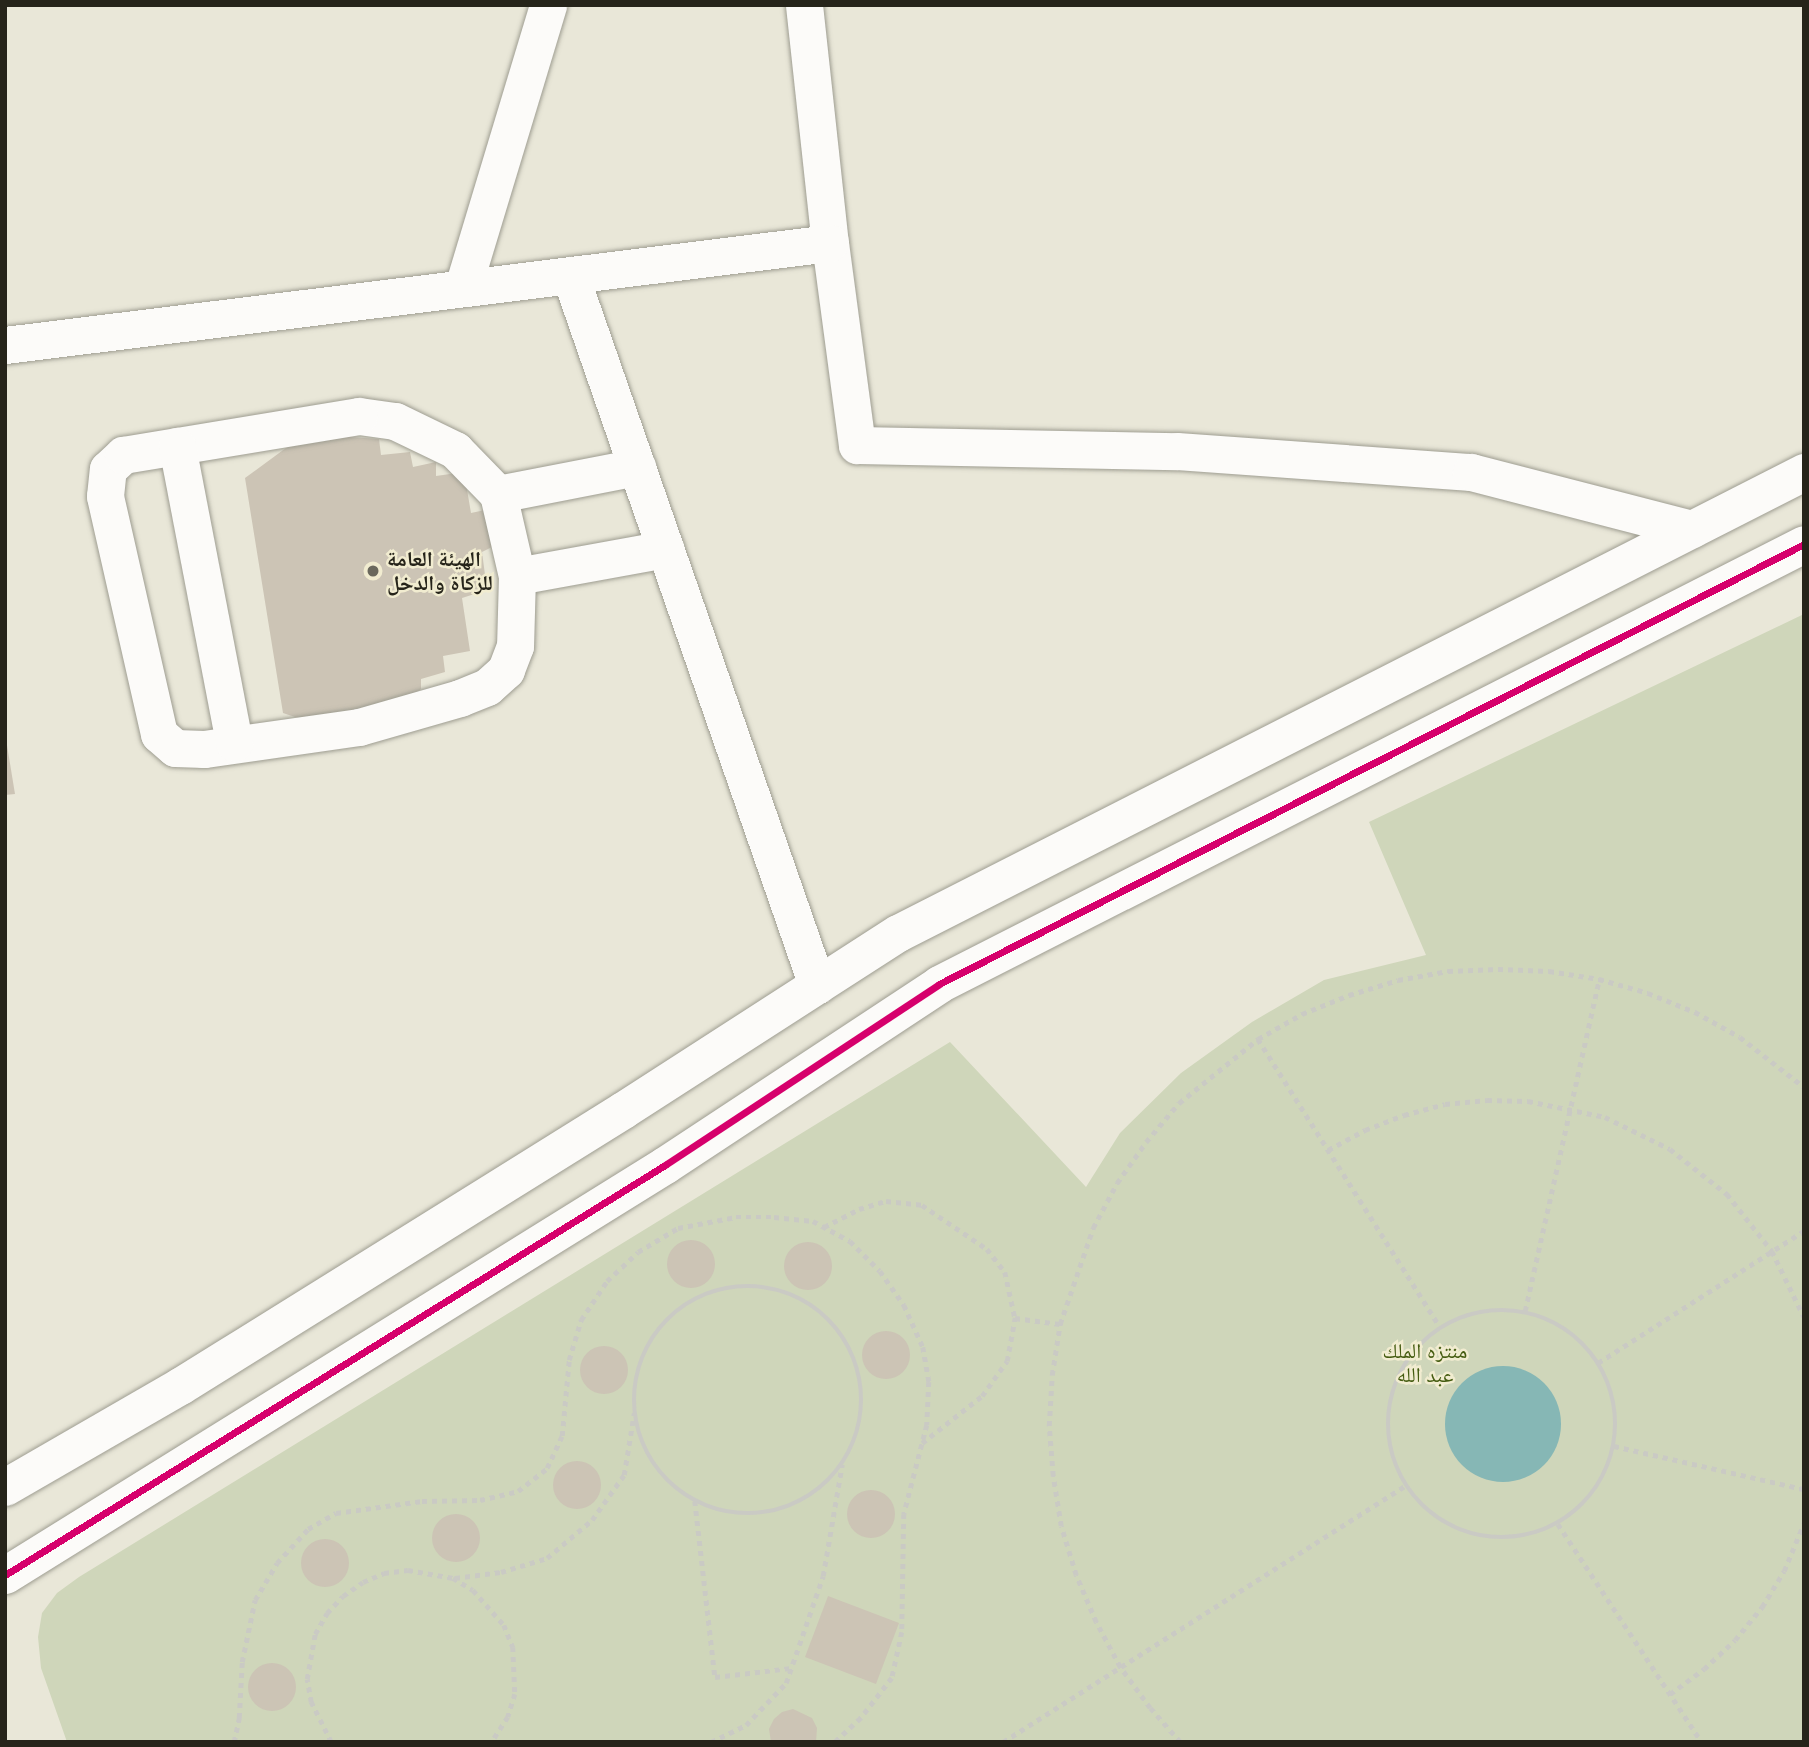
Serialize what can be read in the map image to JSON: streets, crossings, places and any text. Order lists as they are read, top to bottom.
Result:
{
  "parks": ["منتزه الملك عبد الله"],
  "places": ["الهيئة العامة للزكاة والدخل"]
}
